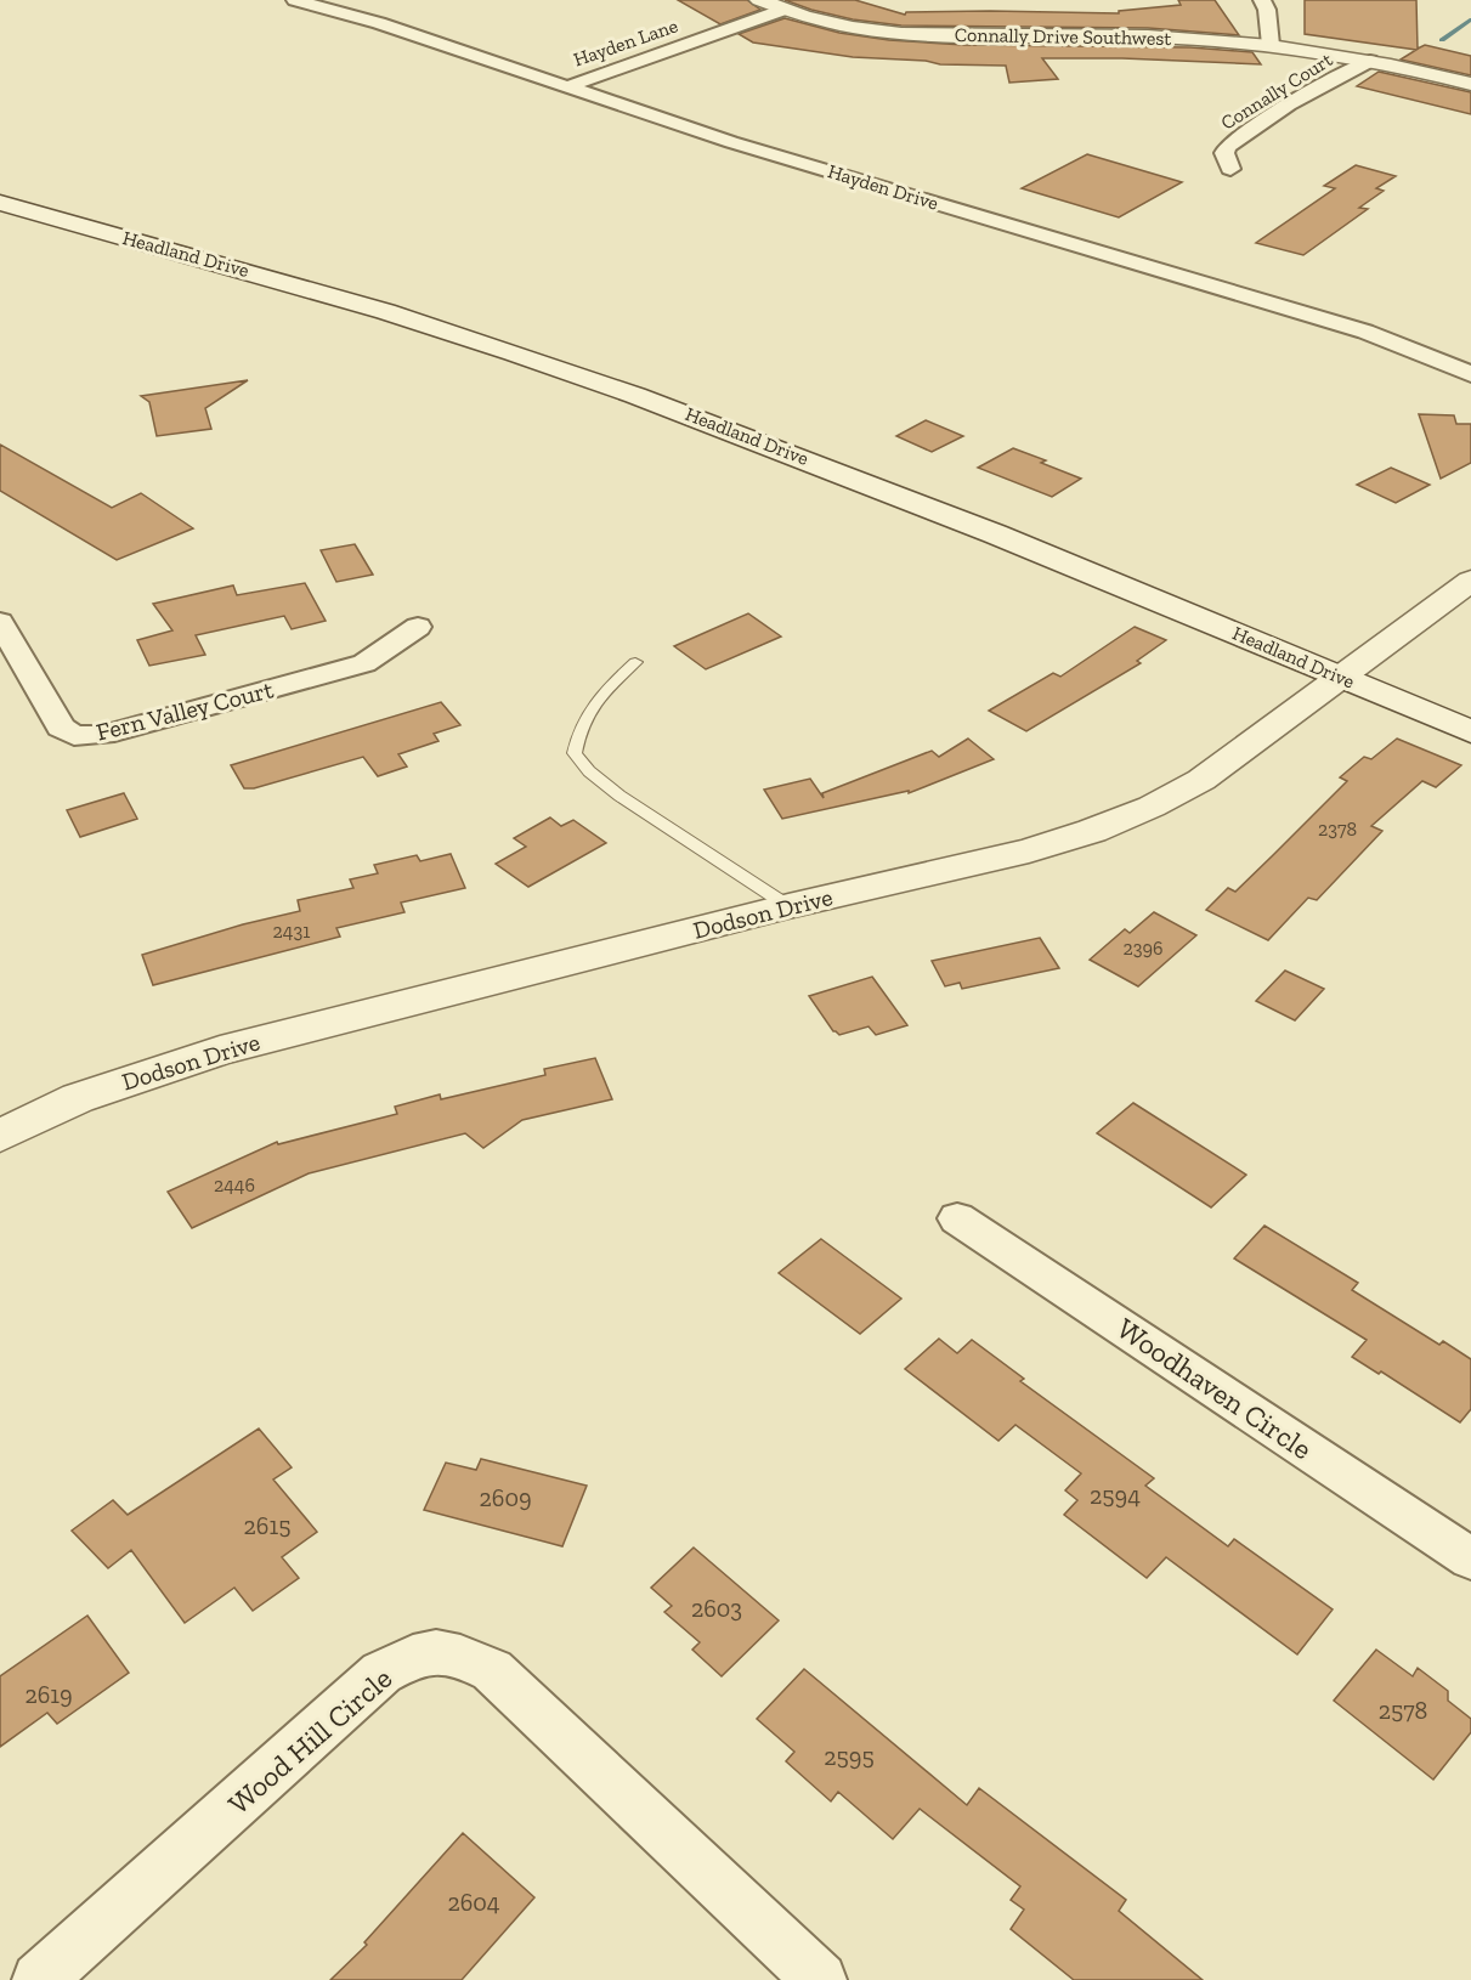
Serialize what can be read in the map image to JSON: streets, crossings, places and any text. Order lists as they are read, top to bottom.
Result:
{
  "streets": {
    "street": [
      "Connally Drive Southwest",
      "Hayden Lane",
      "Connally Court",
      "Hayden Drive",
      "Headland Drive",
      "Fern Valley Court",
      "Dodson Drive",
      "Woodhaven Circle",
      "Wood Hill Circle"
    ]
  },
  "crossings": [
    ["Connally Drive Southwest", "Hayden Lane"],
    ["Connally Drive Southwest", "Connally Court"],
    ["Hayden Lane", "Hayden Drive"],
    ["Headland Drive", "Dodson Drive"]
  ],
  "house_numbers": [
    "2378",
    "2431",
    "2396",
    "2446",
    "2594",
    "2609",
    "2615",
    "2603",
    "2619",
    "2578",
    "2595",
    "2604"
  ]
}
